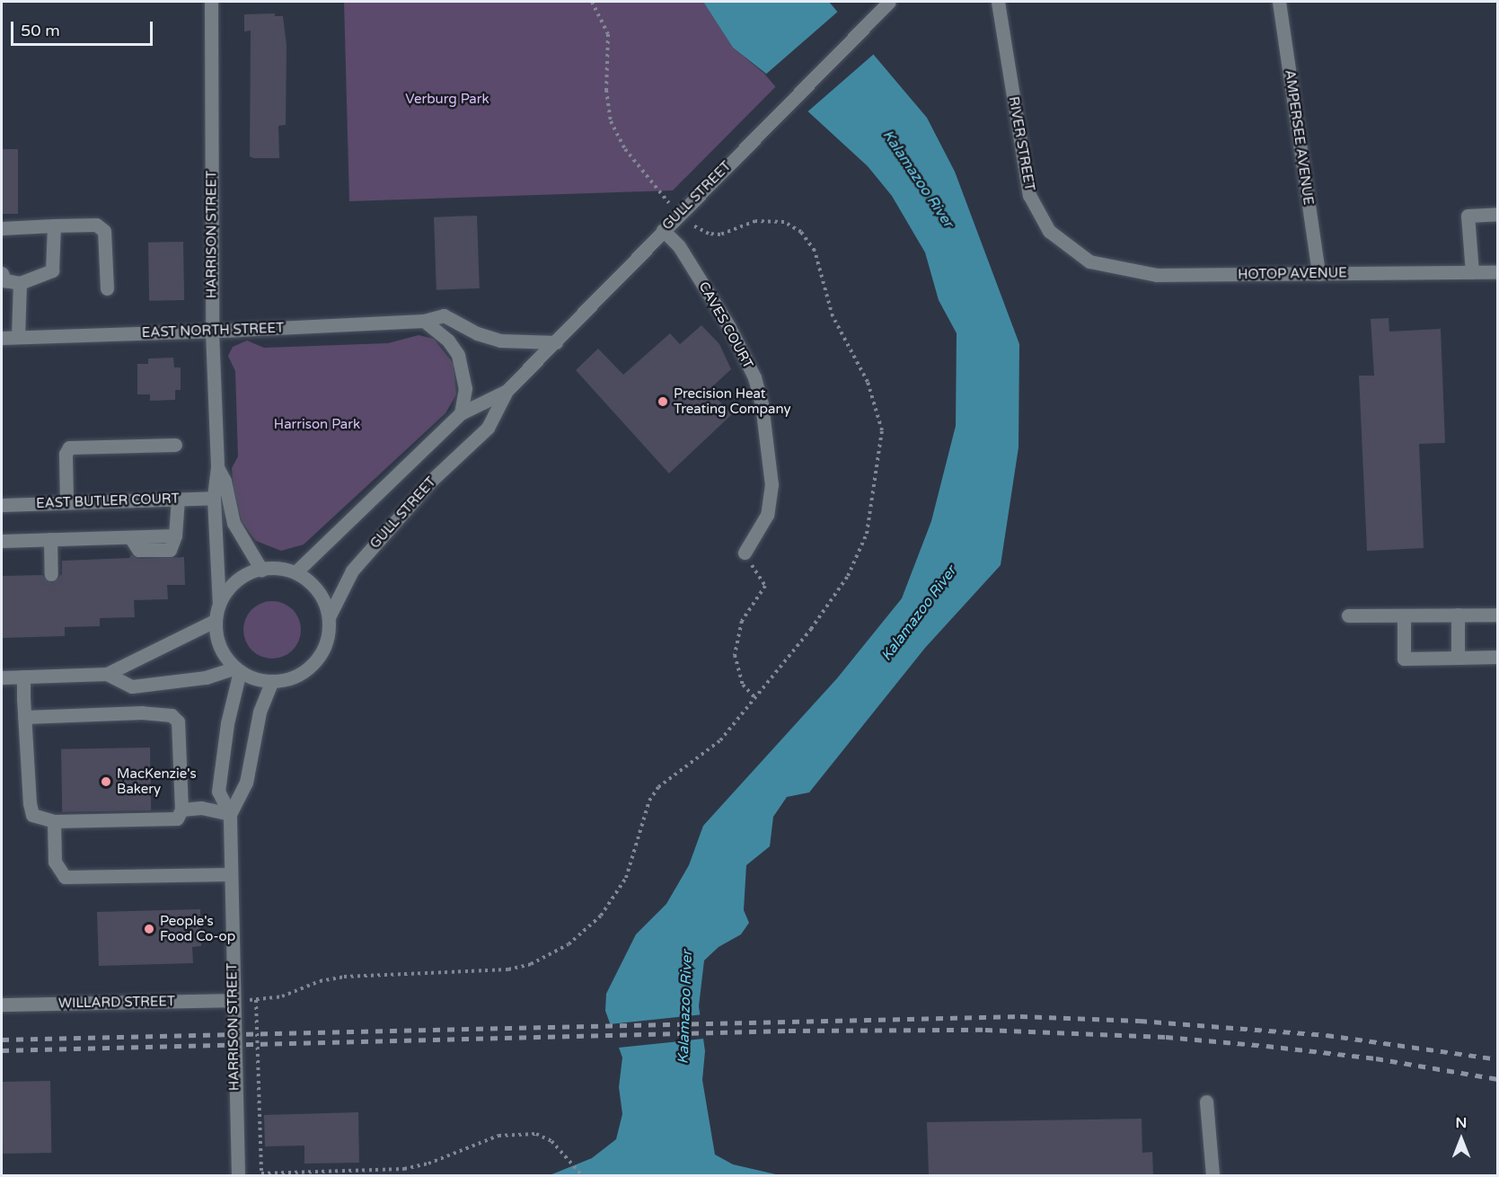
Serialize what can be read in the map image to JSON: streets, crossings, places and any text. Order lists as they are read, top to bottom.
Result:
{
  "streets": {
    "street": [
      "AMPERSEE AVENUE",
      "RIVER STREET",
      "GULL STREET",
      "HARRISON STREET",
      "HOTOP AVENUE",
      "CAVES COURT",
      "EAST NORTH STREET",
      "EAST BUTLER COURT",
      "WILLARD STREET"
    ]
  },
  "crossings": [
    ["AMPERSEE AVENUE", "HOTOP AVENUE"],
    ["RIVER STREET", "HOTOP AVENUE"],
    ["GULL STREET", "HARRISON STREET"],
    ["GULL STREET", "CAVES COURT"],
    ["GULL STREET", "EAST NORTH STREET"],
    ["HARRISON STREET", "EAST NORTH STREET"],
    ["HARRISON STREET", "EAST BUTLER COURT"],
    ["HARRISON STREET", "WILLARD STREET"]
  ],
  "water": ["Kalamazoo River"],
  "parks": ["Verburg Park", "Harrison Park"],
  "places": ["Precision Heat Treating Company", "MacKenzie's Bakery", "People's Food Co-op"],
  "scale_bar": "50 m",
  "north": "top"
}
